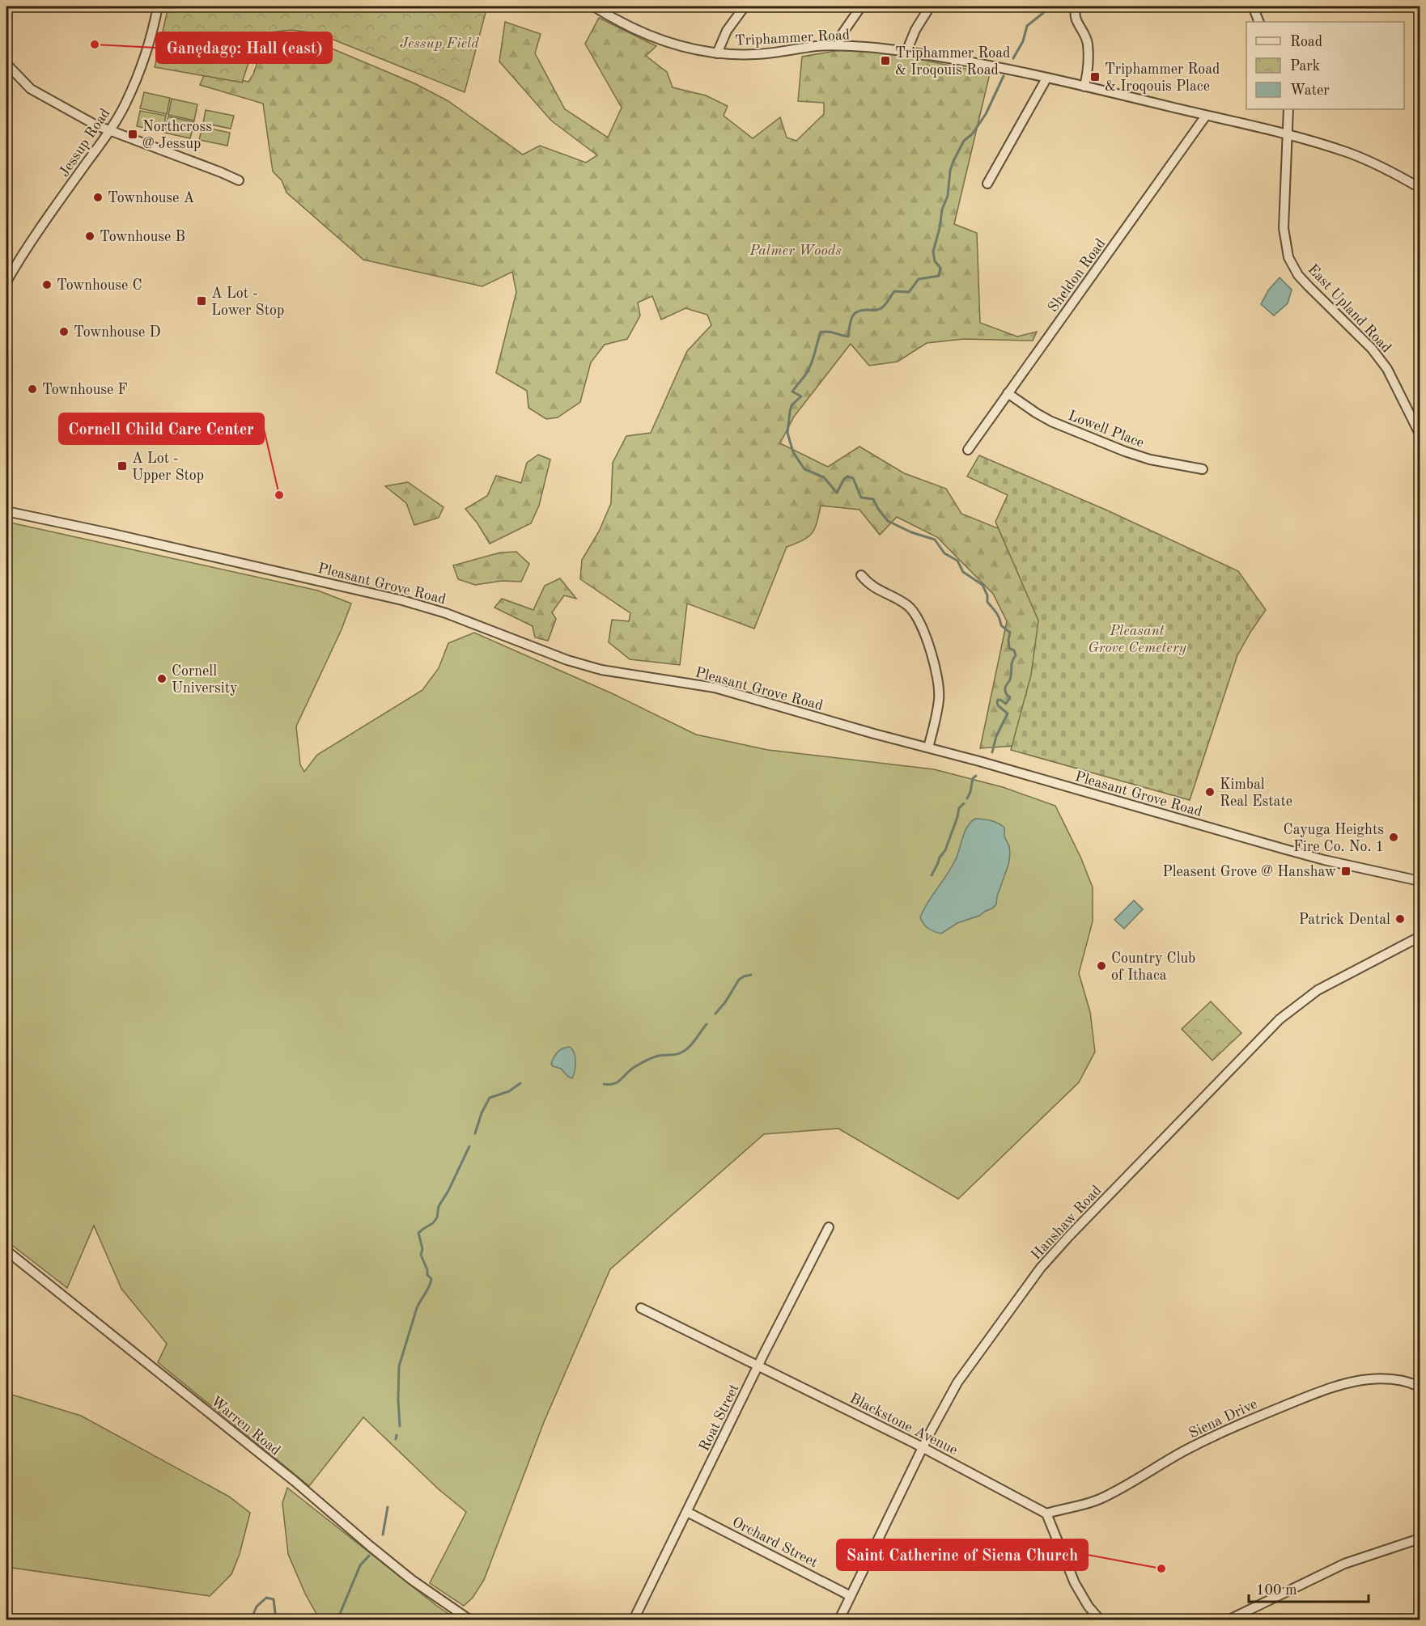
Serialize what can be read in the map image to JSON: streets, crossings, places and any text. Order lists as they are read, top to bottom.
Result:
{
  "streets": {
    "street": [
      "Triphammer Road",
      "Jessup Road",
      "Sheldon Road",
      "East Upland Road",
      "Lowell Place",
      "Pleasant Grove Road",
      "Hanshaw Road",
      "Roat Street",
      "Siena Drive",
      "Blackstone Avenue",
      "Warren Road",
      "Orchard Street"
    ]
  },
  "crossings": [
    ["Triphammer Road", "Sheldon Road"],
    ["Triphammer Road", "East Upland Road"],
    ["Sheldon Road", "Lowell Place"],
    ["Hanshaw Road", "Blackstone Avenue"],
    ["Hanshaw Road", "Orchard Street"],
    ["Roat Street", "Blackstone Avenue"],
    ["Roat Street", "Orchard Street"],
    ["Siena Drive", "Blackstone Avenue"]
  ],
  "parks": ["Jessup Field", "Palmer Woods", "Pleasant Grove Cemetery"],
  "places": {
    "other": [
      "Ganędagǫ: Hall (east)",
      "Townhouse A",
      "Townhouse B",
      "Townhouse C",
      "Townhouse D",
      "Townhouse F",
      "Cornell Child Care Center",
      "Cornell University",
      "Kimbal Real Estate",
      "Cayuga Heights Fire Co. No. 1",
      "Patrick Dental",
      "Country Club of Ithaca",
      "Saint Catherine of Siena Church"
    ],
    "transit": [
      "Triphammer Road & Iroqouis Road",
      "Triphammer Road & Iroqouis Place",
      "Northcross @ Jessup",
      "A Lot - Lower Stop",
      "A Lot - Upper Stop",
      "Pleasent Grove @ Hanshaw"
    ]
  },
  "legend": ["Road", "Park", "Water"],
  "scale_bar": "100 m"
}
